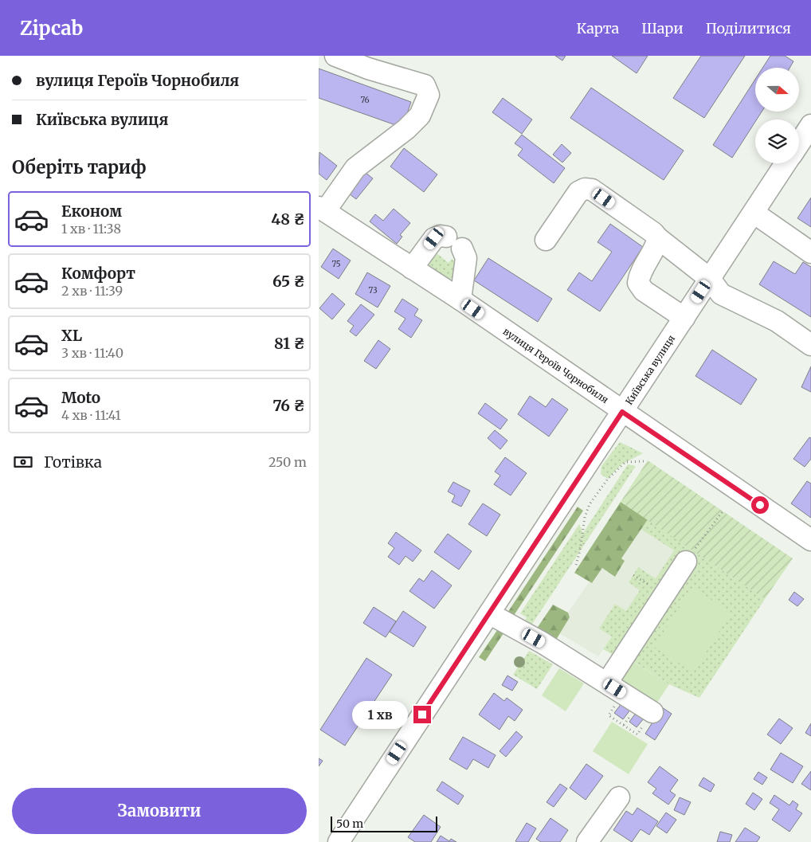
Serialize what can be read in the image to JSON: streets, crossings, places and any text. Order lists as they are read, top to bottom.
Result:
{
  "streets": {
    "street": ["вулиця Героїв Чорнобиля", "Київська вулиця"]
  },
  "crossings": [
    ["вулиця Героїв Чорнобиля", "Київська вулиця"]
  ],
  "house_numbers": ["76", "75", "73"],
  "scale_bar": "50 m",
  "north": "right",
  "page": {
    "header": "Zipcab",
    "nav": ["Карта", "Шари", "Поділитися"],
    "banner": ["вулиця Героїв Чорнобиля", "Київська вулиця"],
    "heading": "Оберіть тариф",
    "list": [
      {
        "name": "Економ",
        "note": "1 хв · 11:38",
        "value": "48 ₴"
      },
      {
        "name": "Комфорт",
        "note": "2 хв · 11:39",
        "value": "65 ₴"
      },
      {
        "name": "XL",
        "note": "3 хв · 11:40",
        "value": "81 ₴"
      },
      {
        "name": "Moto",
        "note": "4 хв · 11:41",
        "value": "76 ₴"
      }
    ],
    "pay": ["Готівка", "250 m"],
    "bubble": "1 хв",
    "buttons": "Замовити",
    "scale": "50 m"
  }
}
